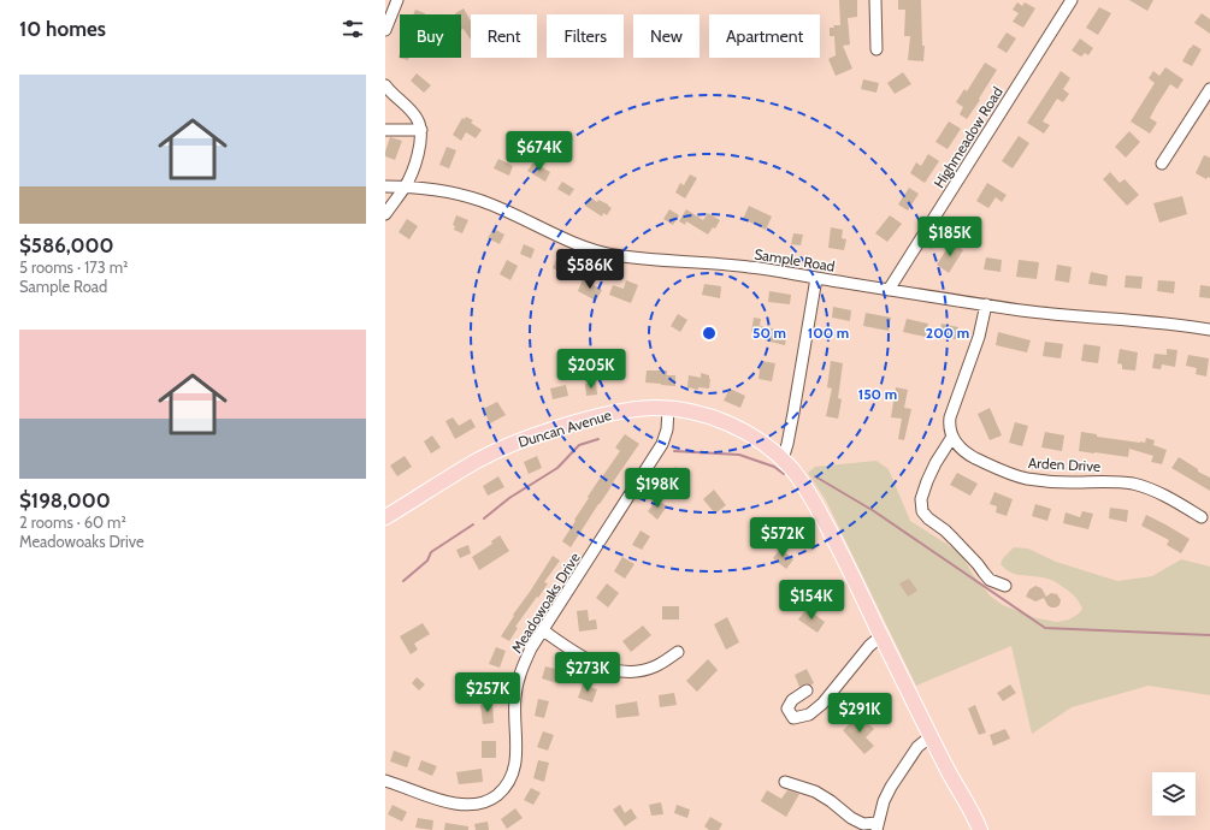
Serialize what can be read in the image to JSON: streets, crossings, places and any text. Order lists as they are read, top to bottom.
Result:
{
  "streets": {
    "main road": ["Duncan Avenue"],
    "street": [
      "Highmeadow Road",
      "Sample Road",
      "Arden Drive",
      "Meadowoaks Drive"
    ]
  },
  "crossings": [
    ["Highmeadow Road", "Sample Road"],
    ["Duncan Avenue", "Meadowoaks Drive"]
  ],
  "page": {
    "heading": "10 homes",
    "chip": [
      "Buy",
      "Rent",
      "Filters",
      "New",
      "Apartment"
    ],
    "list": [
      {
        "name": "$586,000",
        "note": "5 rooms · 173 m² · Sample Road"
      },
      {
        "name": "$198,000",
        "note": "2 rooms · 60 m² · Meadowoaks Drive"
      }
    ],
    "price": [
      "$674K",
      "$185K",
      "$586K",
      "$205K",
      "$198K",
      "$572K",
      "$154K",
      "$273K",
      "$257K",
      "$291K"
    ]
  },
  "rings": [
    "50 m",
    "100 m",
    "200 m",
    "150 m"
  ]
}
